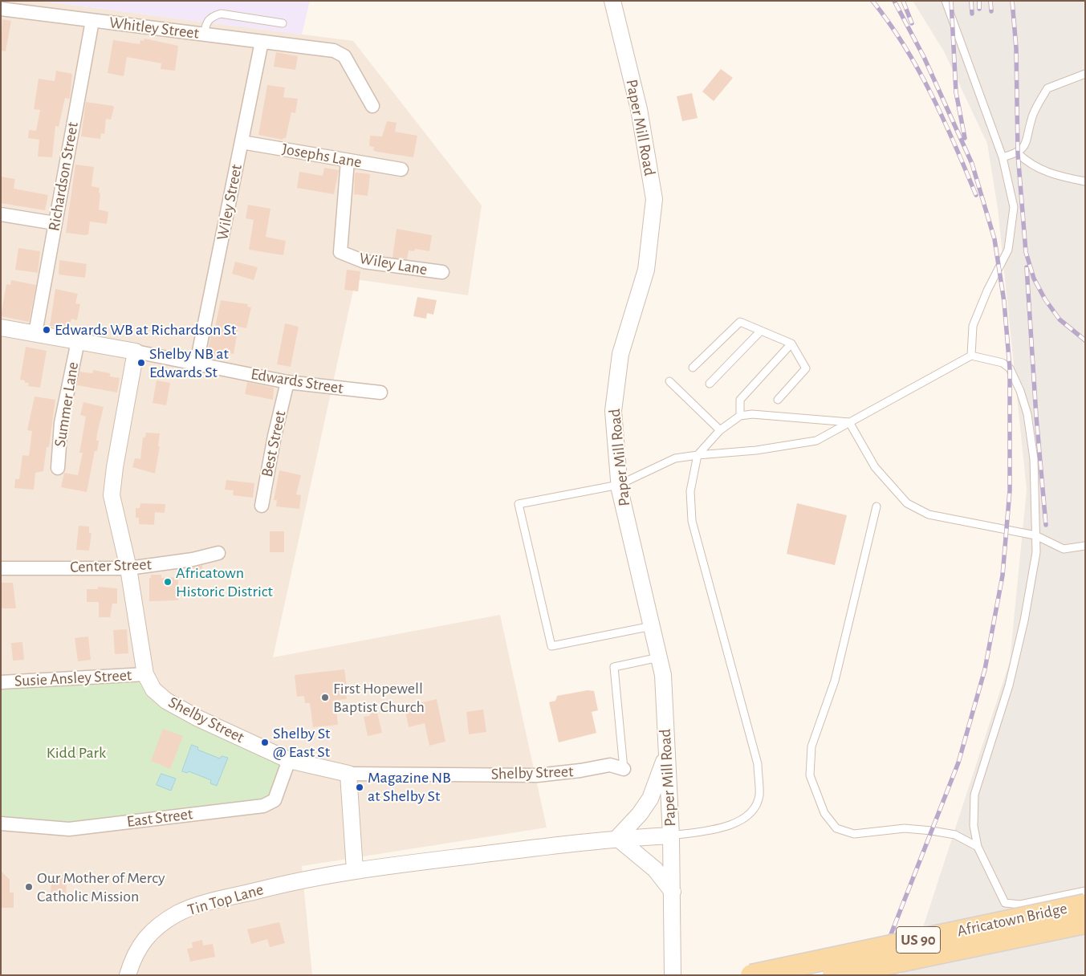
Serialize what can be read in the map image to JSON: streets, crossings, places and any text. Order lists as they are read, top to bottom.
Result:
{
  "streets": {
    "main road": ["Africatown Bridge", "US 90"],
    "street": [
      "Whitley Street",
      "Paper Mill Road",
      "Josephs Lane",
      "Richardson Street",
      "Wiley Street",
      "Wiley Lane",
      "Edwards Street",
      "Summer Lane",
      "Best Street",
      "Center Street",
      "Susie Ansley Street",
      "Shelby Street",
      "East Street",
      "Tin Top Lane"
    ]
  },
  "crossings": [
    ["Whitley Street", "Richardson Street"],
    ["Whitley Street", "Wiley Street"],
    ["Paper Mill Road", "Tin Top Lane"],
    ["Josephs Lane", "Wiley Street"],
    ["Josephs Lane", "Wiley Lane"],
    ["Richardson Street", "Edwards Street"],
    ["Wiley Street", "Edwards Street"],
    ["Edwards Street", "Summer Lane"],
    ["Edwards Street", "Best Street"],
    ["Edwards Street", "Shelby Street"],
    ["Center Street", "Shelby Street"],
    ["Susie Ansley Street", "Shelby Street"],
    ["Shelby Street", "East Street"]
  ],
  "parks": ["Kidd Park"],
  "places": [
    "Edwards WB at Richardson St",
    "Shelby NB at Edwards St",
    "Africatown Historic District",
    "First Hopewell Baptist Church",
    "Shelby St @ East St",
    "Magazine NB at Shelby St",
    "Our Mother of Mercy Catholic Mission"
  ]
}
